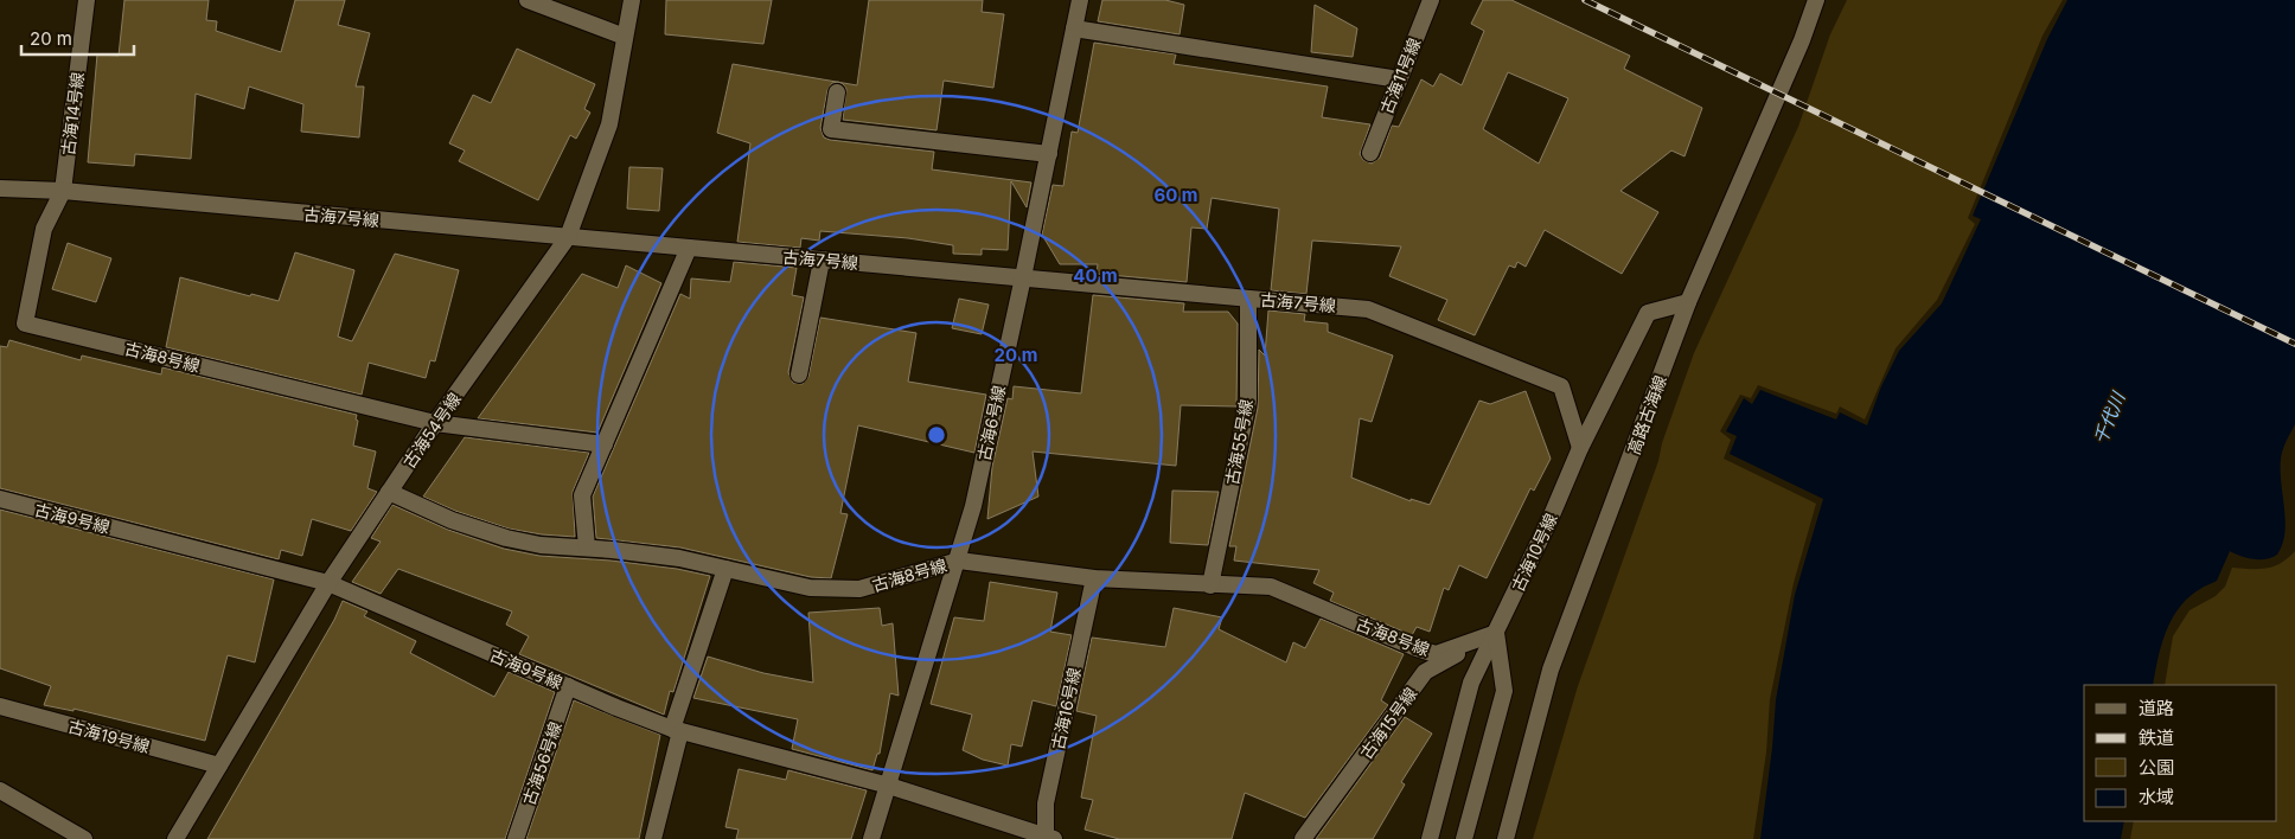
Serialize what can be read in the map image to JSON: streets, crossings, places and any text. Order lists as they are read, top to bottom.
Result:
{
  "streets": {
    "street": [
      "古海11号線",
      "古海14号線",
      "古海7号線",
      "古海8号線",
      "高路古海線",
      "古海6号線",
      "古海54号線",
      "古海55号線",
      "古海9号線",
      "古海10号線",
      "古海16号線",
      "古海15号線",
      "古海19号線",
      "古海56号線"
    ]
  },
  "crossings": [
    ["古海14号線", "古海7号線"],
    ["古海14号線", "古海8号線"],
    ["古海7号線", "古海8号線"],
    ["古海7号線", "古海6号線"],
    ["古海7号線", "古海54号線"],
    ["古海7号線", "古海55号線"],
    ["古海7号線", "古海10号線"],
    ["古海8号線", "古海6号線"],
    ["古海8号線", "古海54号線"],
    ["古海8号線", "古海55号線"],
    ["古海8号線", "古海10号線"],
    ["古海8号線", "古海16号線"],
    ["古海8号線", "古海15号線"],
    ["高路古海線", "古海10号線"],
    ["古海6号線", "古海9号線"],
    ["古海54号線", "古海9号線"],
    ["古海54号線", "古海19号線"],
    ["古海9号線", "古海16号線"],
    ["古海9号線", "古海56号線"],
    ["古海10号線", "古海15号線"]
  ],
  "water": ["千代川"],
  "legend": [
    "道路",
    "鉄道",
    "公園",
    "水域"
  ],
  "scale_bar": "20 m",
  "rings": ["60 m", "40 m", "20 m"]
}
